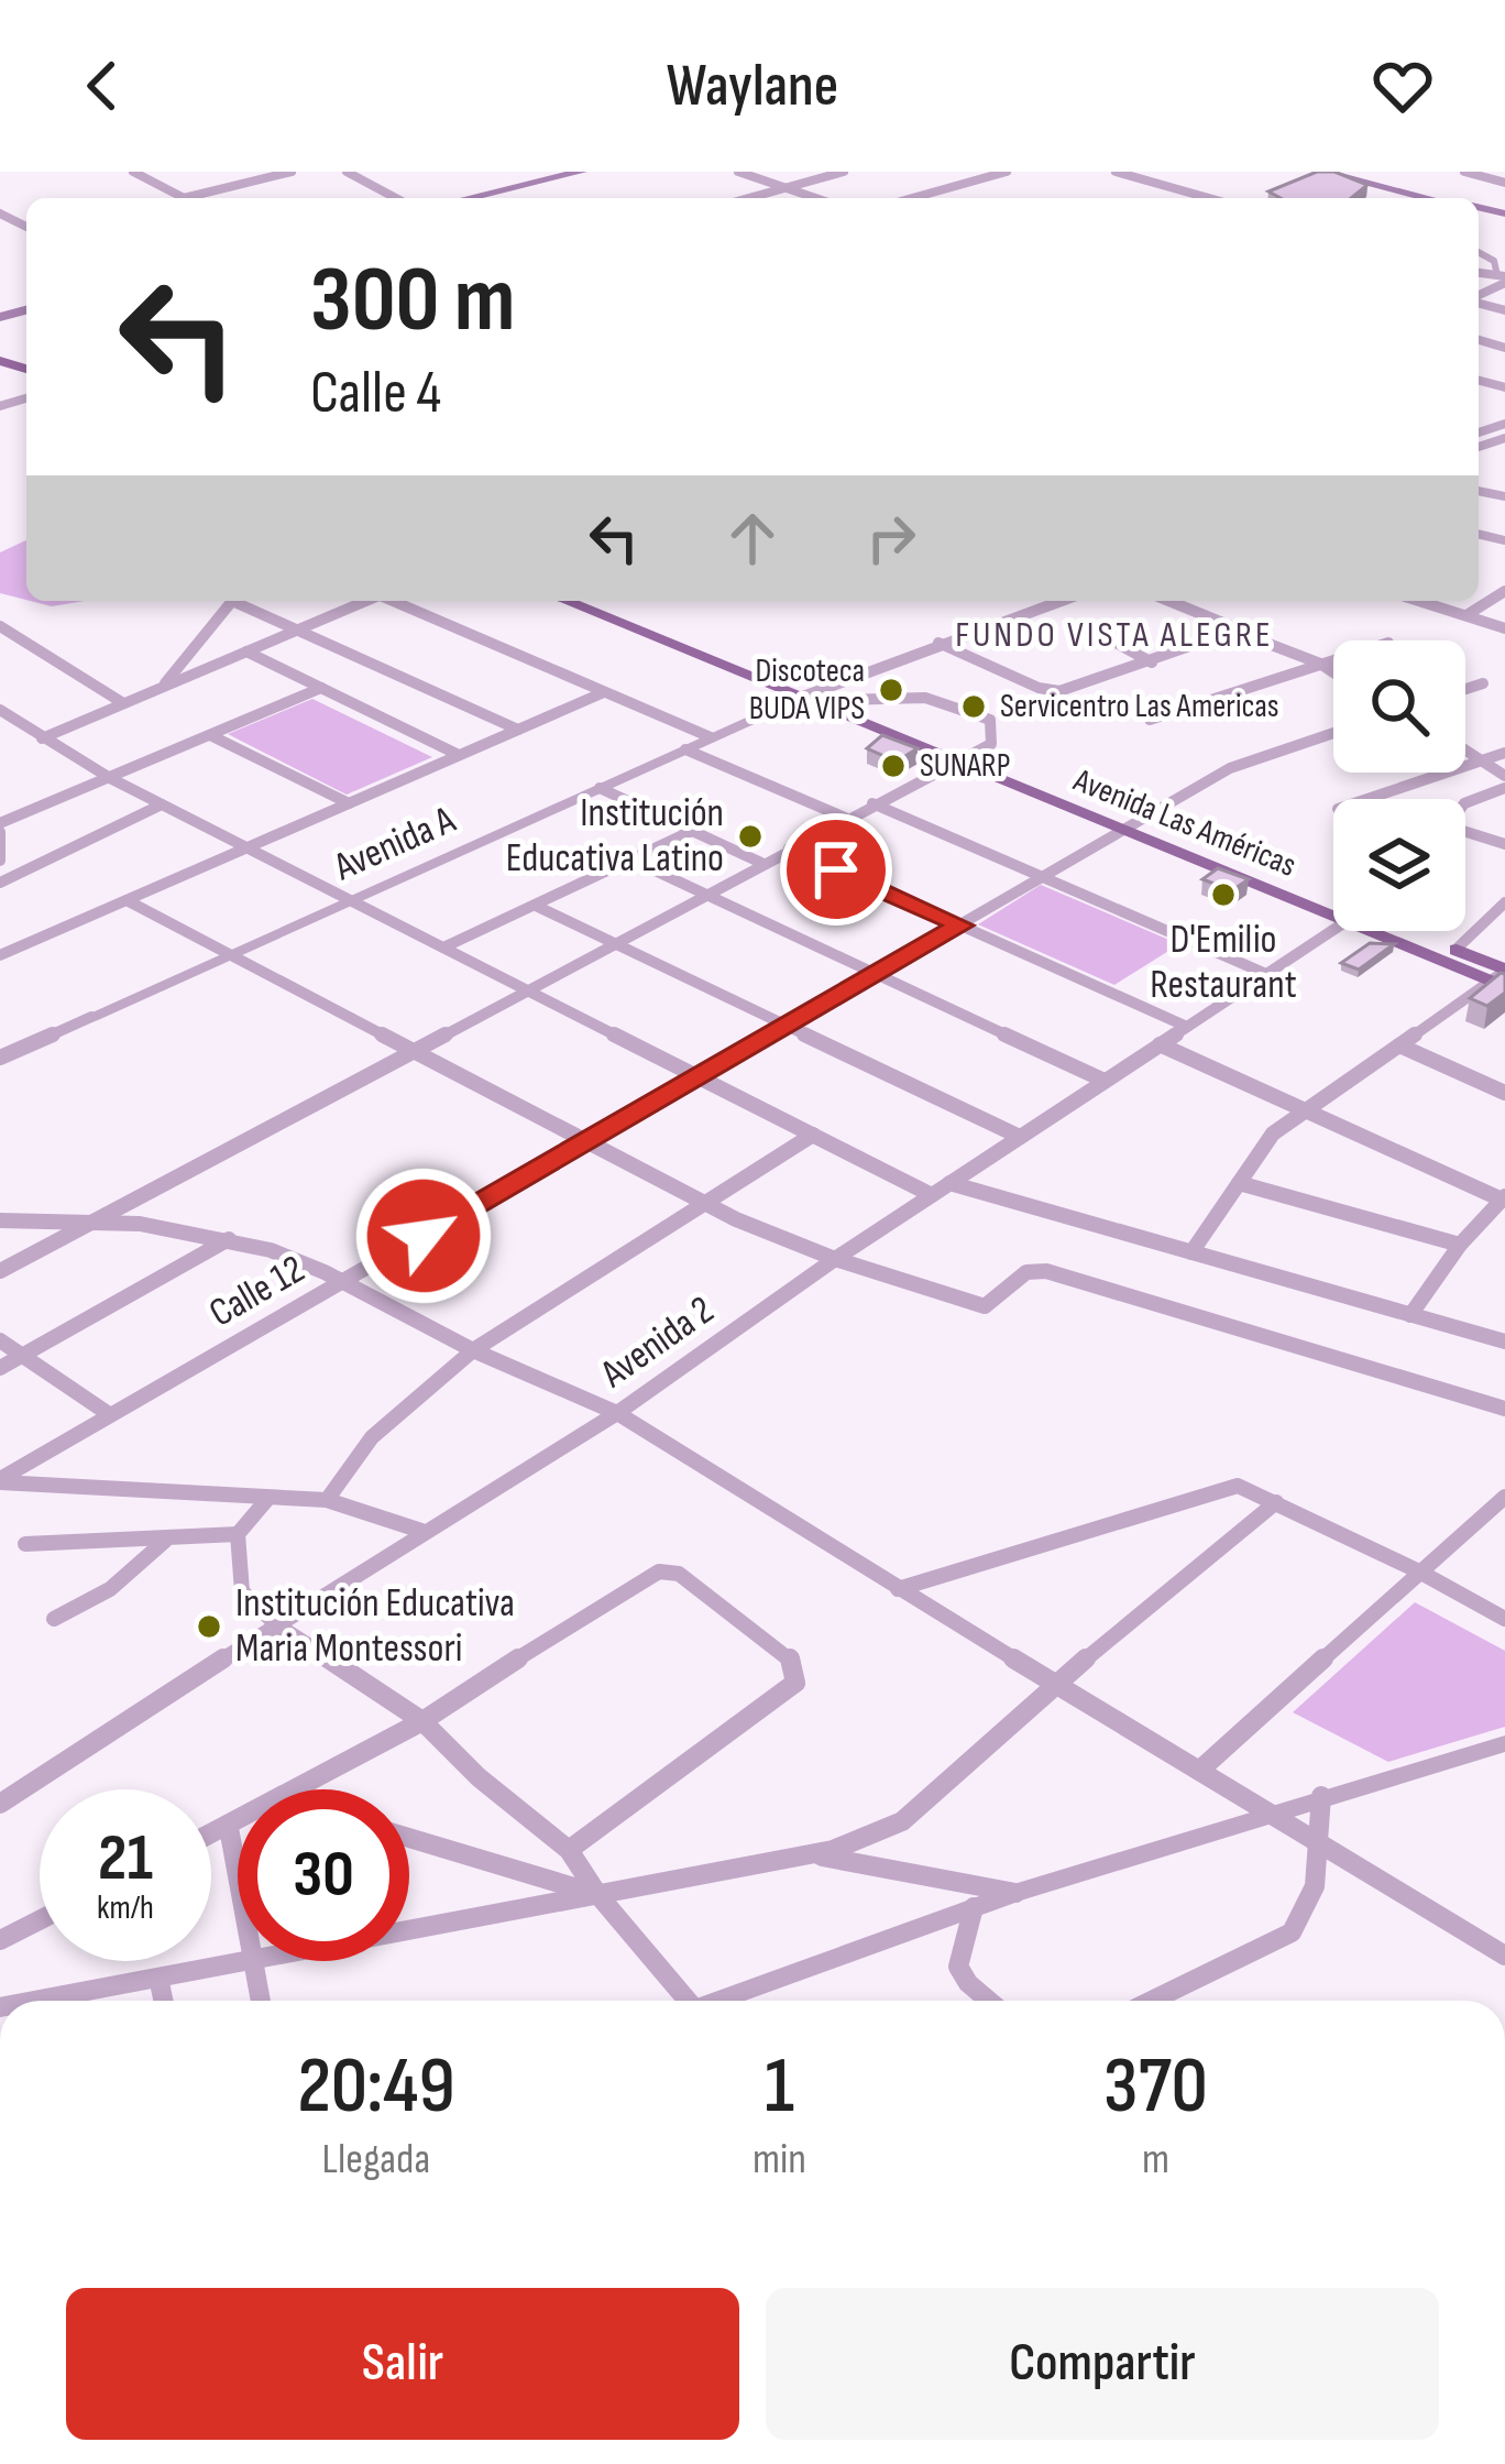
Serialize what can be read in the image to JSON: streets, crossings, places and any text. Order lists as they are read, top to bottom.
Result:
{
  "streets": {
    "main road": ["Avenida Las Américas"],
    "street": ["Avenida A", "Calle 12", "Avenida 2"]
  },
  "crossings": [
    ["Avenida Las Américas", "Avenida A"],
    ["Avenida Las Américas", "Calle 12"]
  ],
  "districts": ["FUNDO VISTA ALEGRE"],
  "places": [
    "Discoteca BUDA VIPS",
    "Servicentro Las Americas",
    "SUNARP",
    "Institución Educativa Latino",
    "D'Emilio Restaurant",
    "Institución Educativa Maria Montessori"
  ],
  "page": {
    "header": "Waylane",
    "turn": ["300 m", "Calle 4"],
    "speed": "21 km/h",
    "limit": "30",
    "eta": [
      "20:49",
      "Llegada",
      "1",
      "min",
      "370",
      "m"
    ],
    "buttons": ["Salir", "Compartir"]
  }
}
